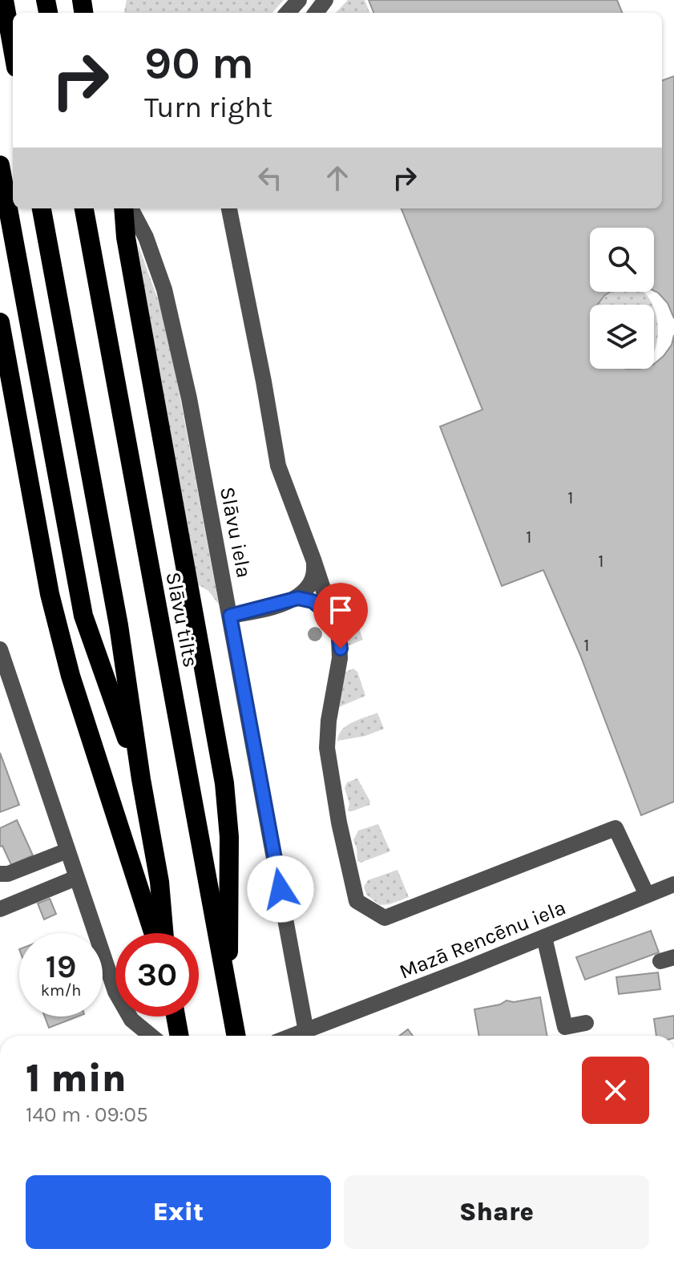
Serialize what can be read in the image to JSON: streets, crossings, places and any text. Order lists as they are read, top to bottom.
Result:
{
  "streets": {
    "highway": ["Slāvu tilts"],
    "street": ["Slāvu iela", "Mazā Rencēnu iela"]
  },
  "crossings": [
    ["Slāvu iela", "Mazā Rencēnu iela"]
  ],
  "house_numbers": [
    "1",
    "1",
    "1",
    "1"
  ],
  "page": {
    "turn": ["90 m", "Turn right"],
    "speed": "19 km/h",
    "limit": "30",
    "heading": ["1 min", "140 m · 09:05"],
    "buttons": ["Exit", "Share"]
  }
}
